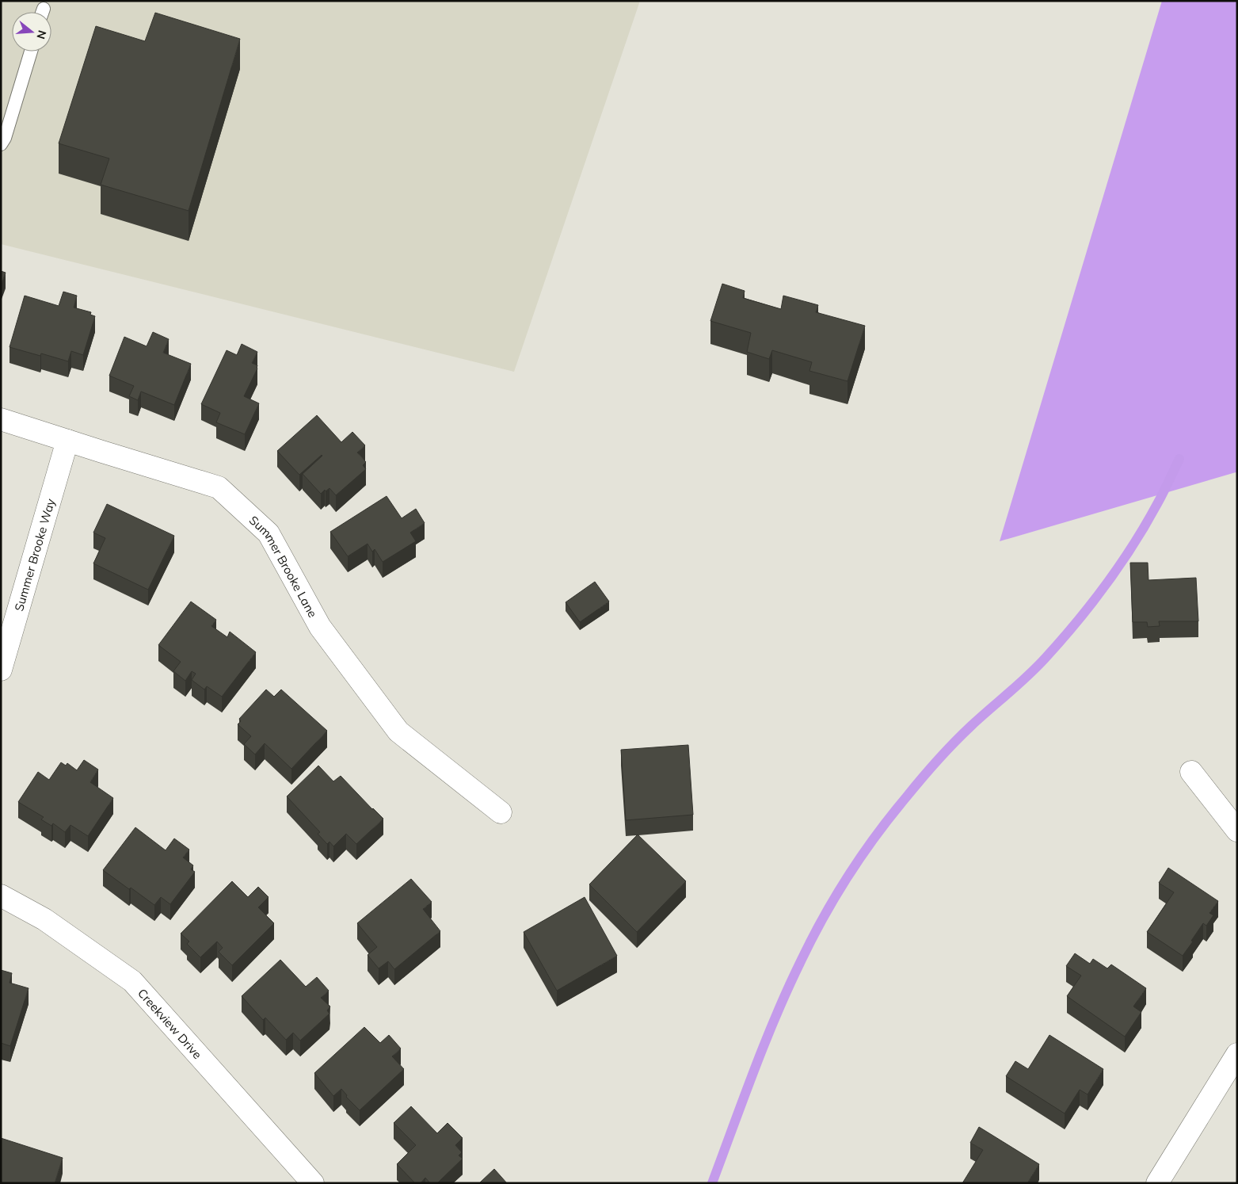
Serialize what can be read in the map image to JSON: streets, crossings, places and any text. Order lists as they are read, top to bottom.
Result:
{
  "streets": {
    "street": ["Summer Brooke Way", "Summer Brooke Lane", "Creekview Drive"]
  },
  "crossings": [
    ["Summer Brooke Way", "Summer Brooke Lane"]
  ],
  "north": "right"
}
